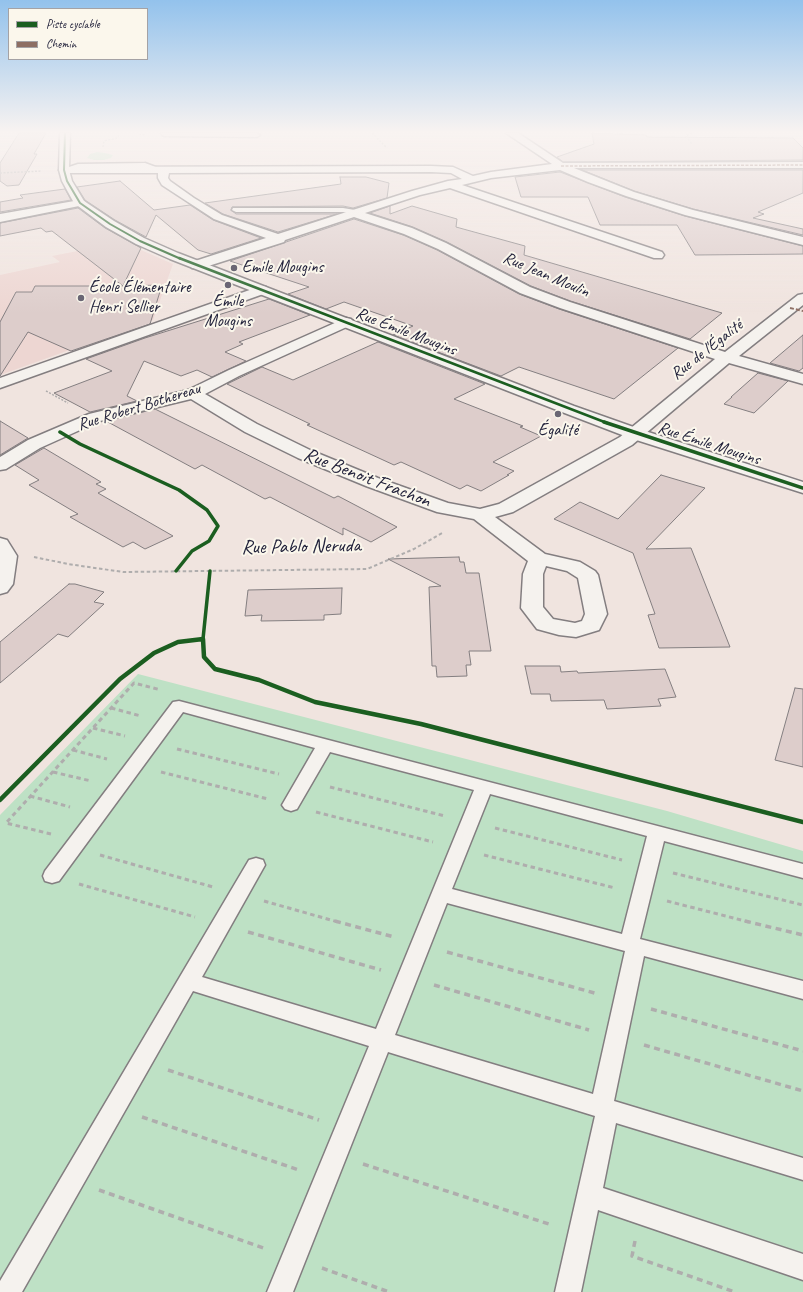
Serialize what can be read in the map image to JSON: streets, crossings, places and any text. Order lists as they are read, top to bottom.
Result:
{
  "streets": {
    "street": [
      "Rue Jean Moulin",
      "Rue Émile Mougins",
      "Rue de l'Égalité",
      "Rue Robert Bothereau",
      "Rue Benoit Frachon"
    ],
    "path": ["Rue Pablo Neruda"]
  },
  "crossings": [
    ["Rue Jean Moulin", "Rue de l'Égalité"],
    ["Rue Émile Mougins", "Rue de l'Égalité"],
    ["Rue Émile Mougins", "Rue Robert Bothereau"],
    ["Rue Robert Bothereau", "Rue Benoit Frachon"],
    ["Rue Benoit Frachon", "Rue Pablo Neruda"]
  ],
  "places": [
    "Emile Mougins",
    "Émile Mougins",
    "École Élémentaire Henri Sellier",
    "Égalité"
  ],
  "legend": ["Piste cyclable", "Chemin"]
}
